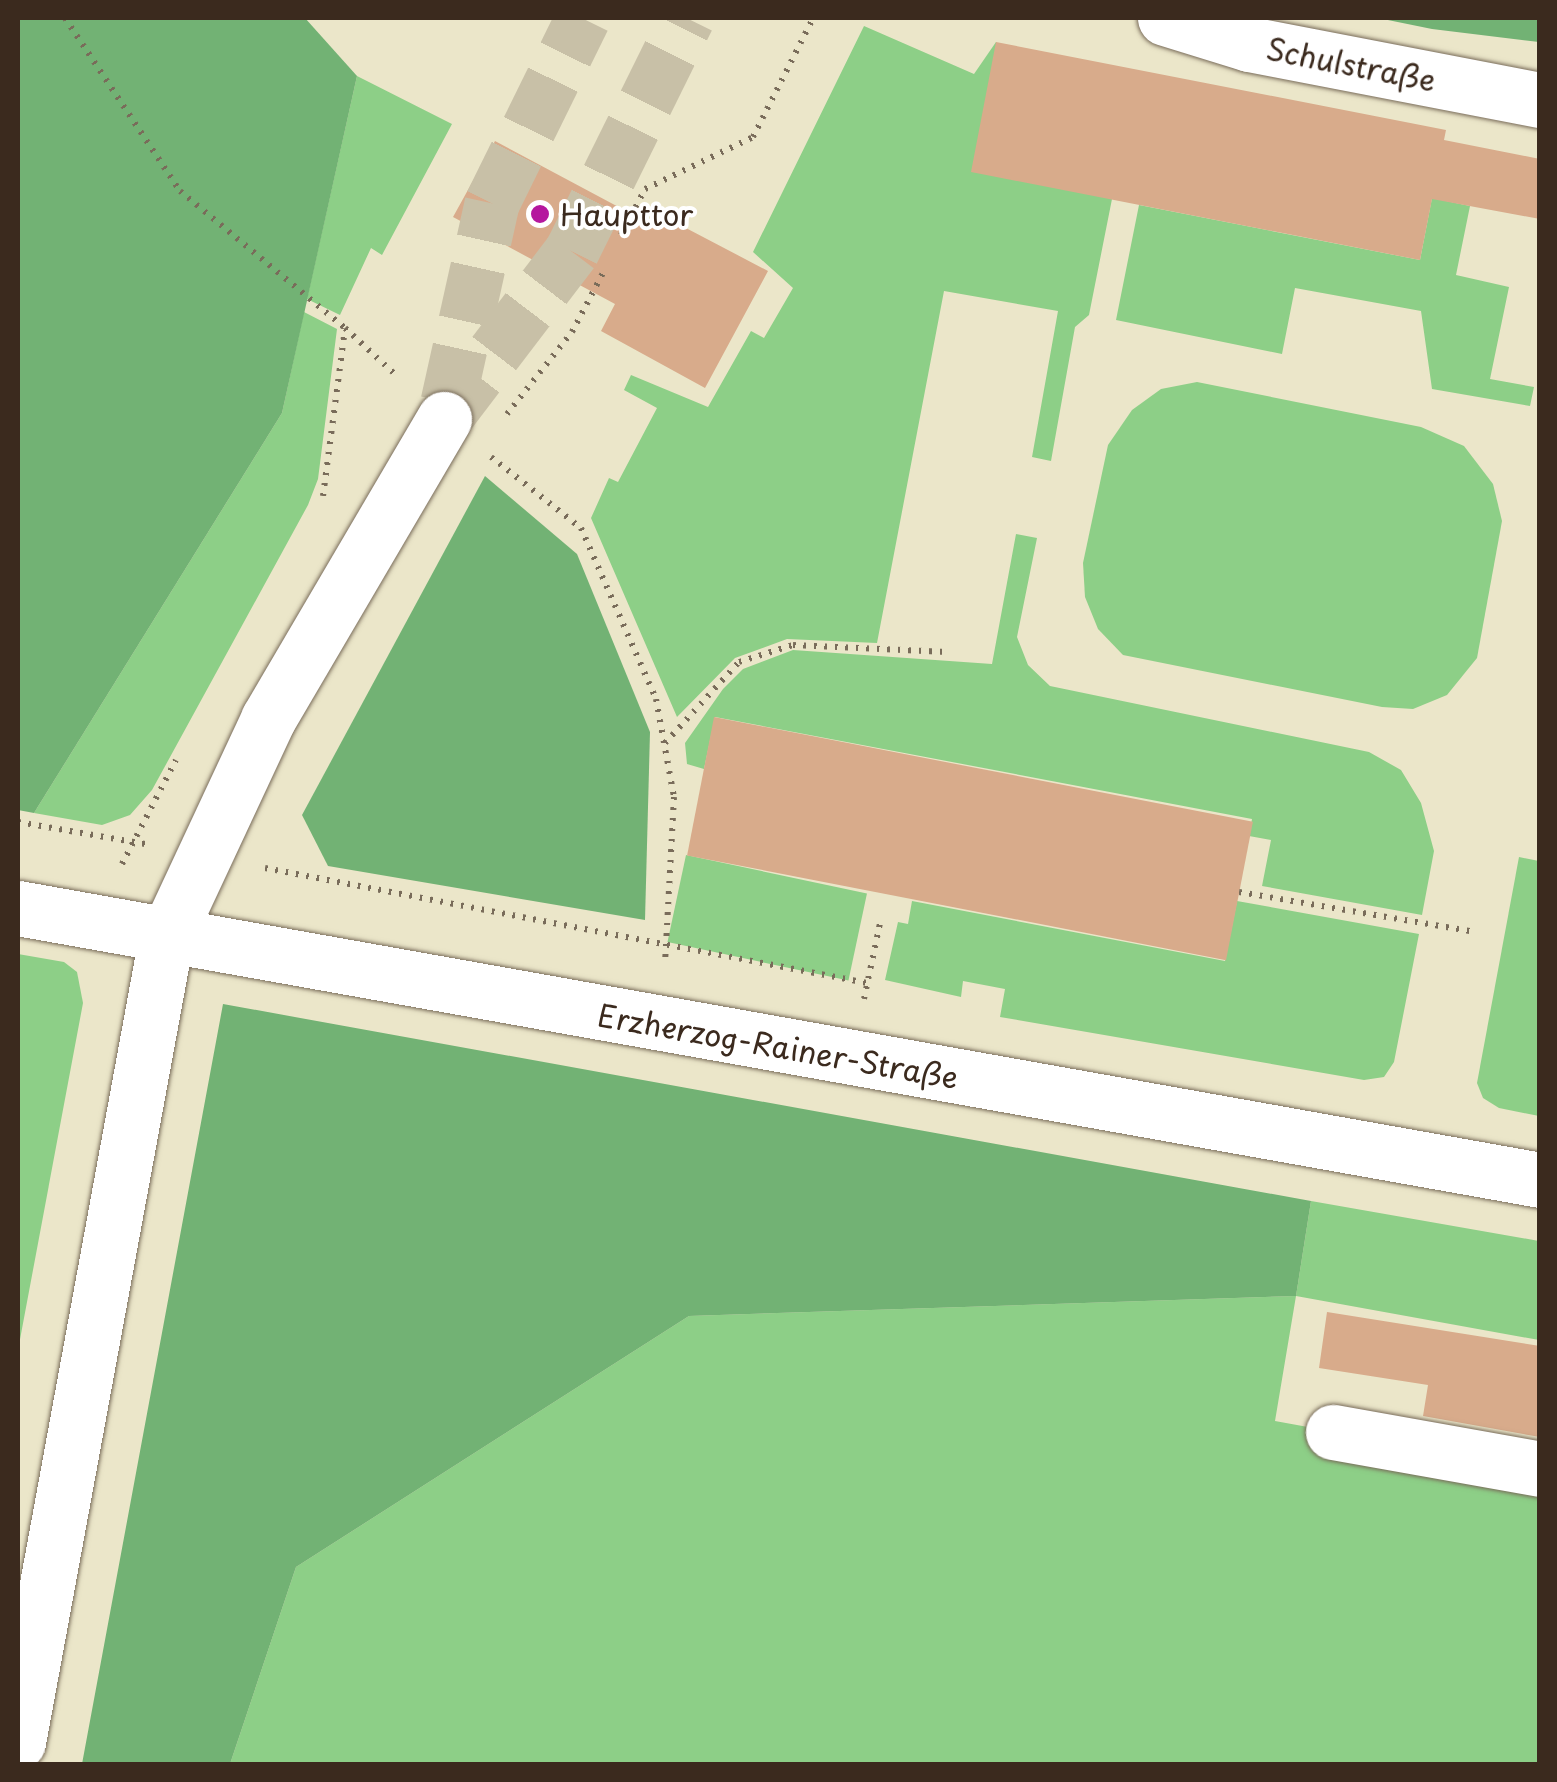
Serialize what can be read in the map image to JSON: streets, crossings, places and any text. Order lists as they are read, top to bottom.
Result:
{
  "streets": {
    "street": ["Schulstraße", "Erzherzog-Rainer-Straße"]
  },
  "places": ["Haupttor"]
}
